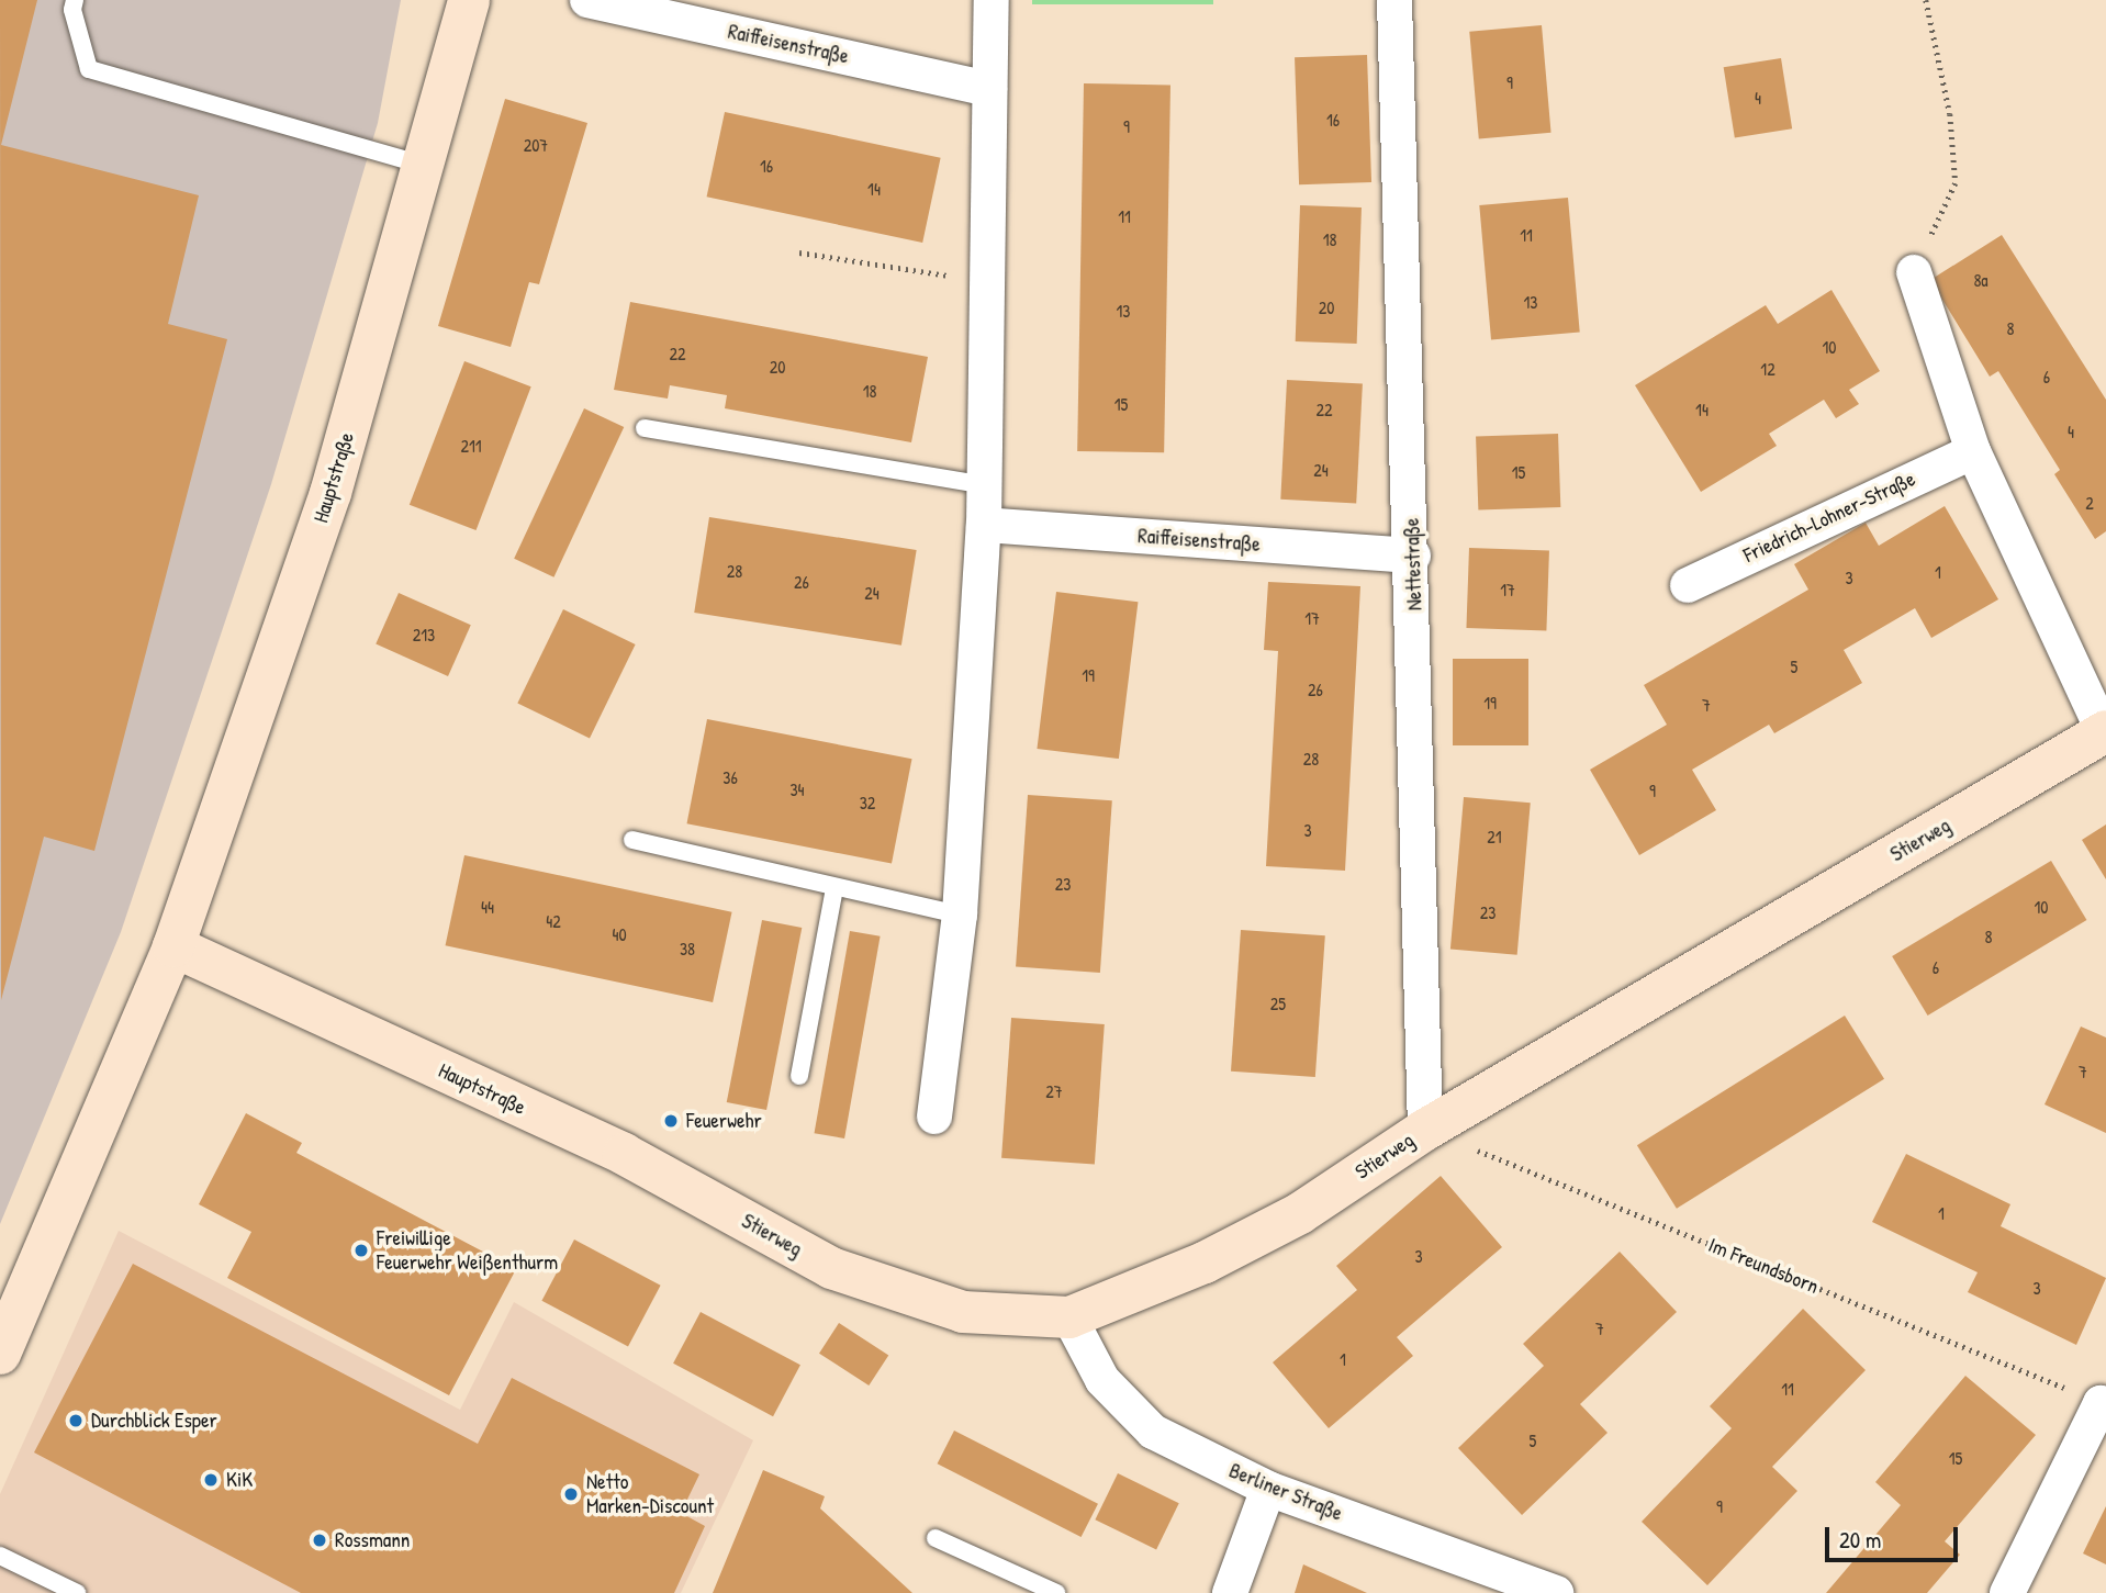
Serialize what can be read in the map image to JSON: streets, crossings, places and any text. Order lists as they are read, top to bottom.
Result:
{
  "streets": {
    "street": [
      "Raiffeisenstraße",
      "Hauptstraße",
      "Friedrich-Lohner-Straße",
      "Nettestraße",
      "Stierweg",
      "Berliner Straße"
    ],
    "path": ["Im Freundsborn"]
  },
  "crossings": [
    ["Raiffeisenstraße", "Nettestraße"],
    ["Hauptstraße", "Stierweg"],
    ["Nettestraße", "Stierweg"],
    ["Nettestraße", "Im Freundsborn"],
    ["Stierweg", "Im Freundsborn"],
    ["Stierweg", "Berliner Straße"]
  ],
  "places": [
    "Feuerwehr",
    "Freiwillige Feuerwehr Weißenthurm",
    "Durchblick Esper",
    "KiK",
    "Netto Marken-Discount",
    "Rossmann"
  ],
  "house_numbers": [
    "9",
    "4",
    "16",
    "9",
    "207",
    "16",
    "14",
    "11",
    "11",
    "18",
    "8a",
    "13",
    "20",
    "13",
    "8",
    "10",
    "22",
    "20",
    "12",
    "6",
    "18",
    "15",
    "22",
    "14",
    "4",
    "211",
    "24",
    "15",
    "2",
    "28",
    "1",
    "3",
    "26",
    "17",
    "24",
    "17",
    "213",
    "5",
    "19",
    "26",
    "19",
    "7",
    "28",
    "36",
    "34",
    "9",
    "32",
    "3",
    "21",
    "23",
    "44",
    "10",
    "23",
    "42",
    "40",
    "8",
    "38",
    "6",
    "25",
    "7",
    "27",
    "1",
    "3",
    "3",
    "7",
    "1",
    "11",
    "5",
    "15",
    "9"
  ],
  "scale_bar": "20 m"
}
